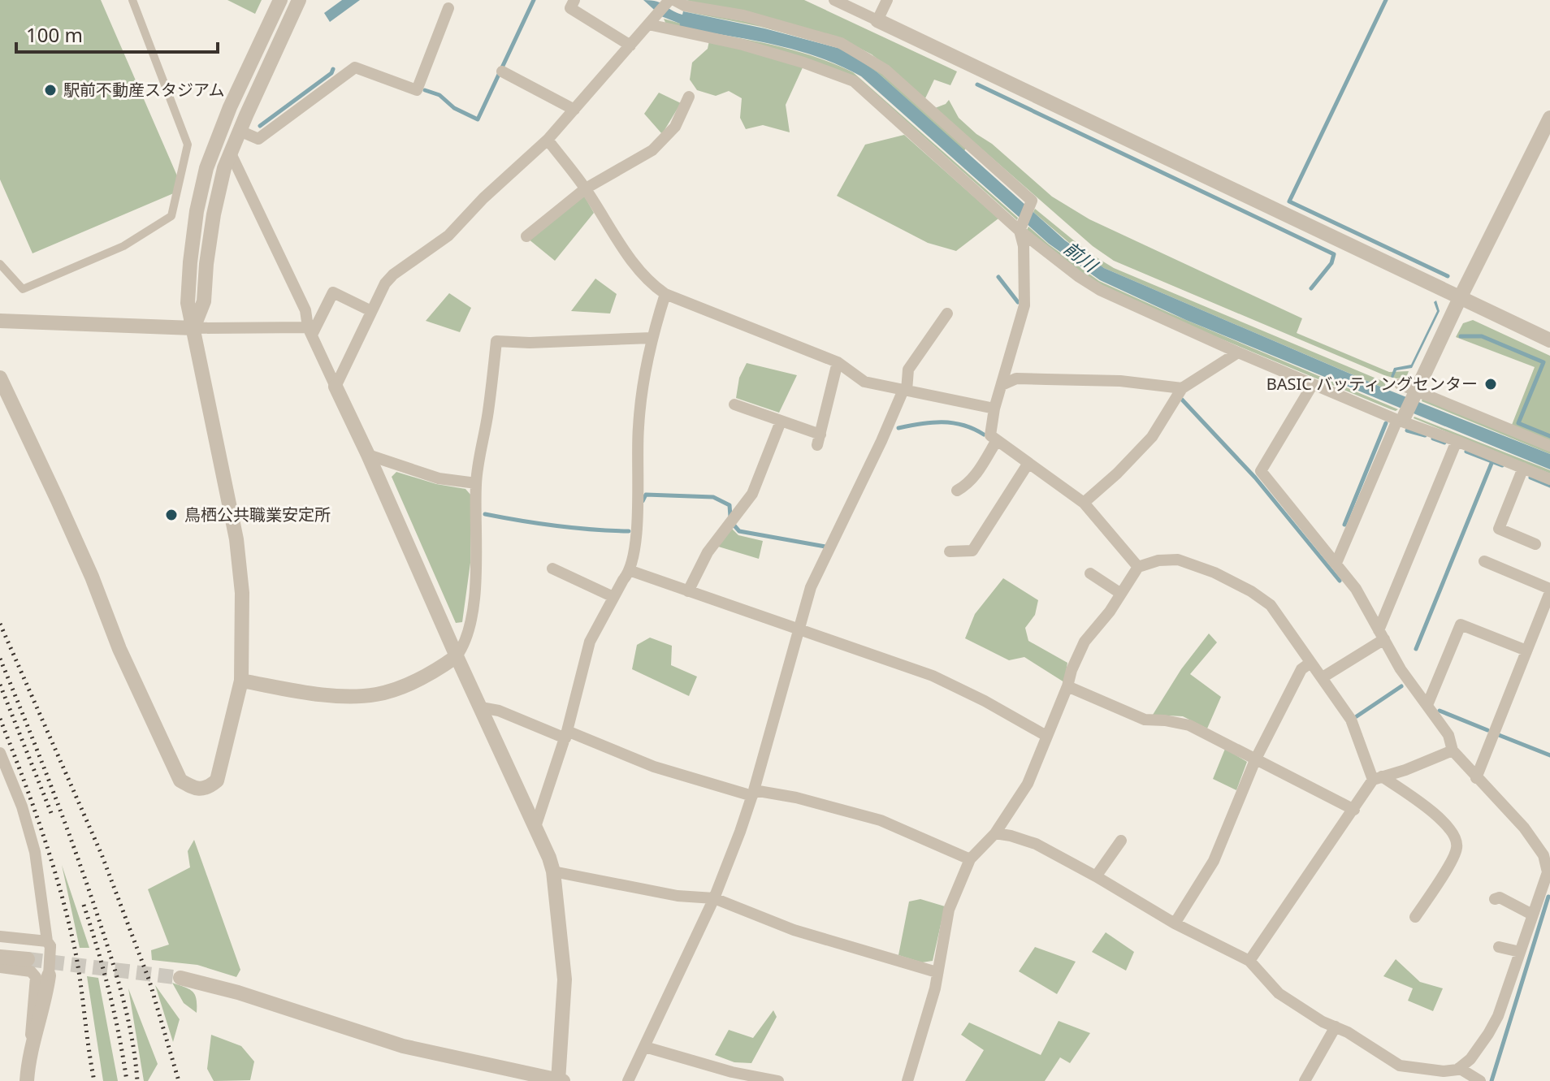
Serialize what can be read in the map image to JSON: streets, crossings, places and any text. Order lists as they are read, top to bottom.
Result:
{
  "water": ["前川"],
  "places": ["駅前不動産スタジアム", "BASIC バッティングセンター", "鳥栖公共職業安定所"],
  "scale_bar": "100 m"
}
